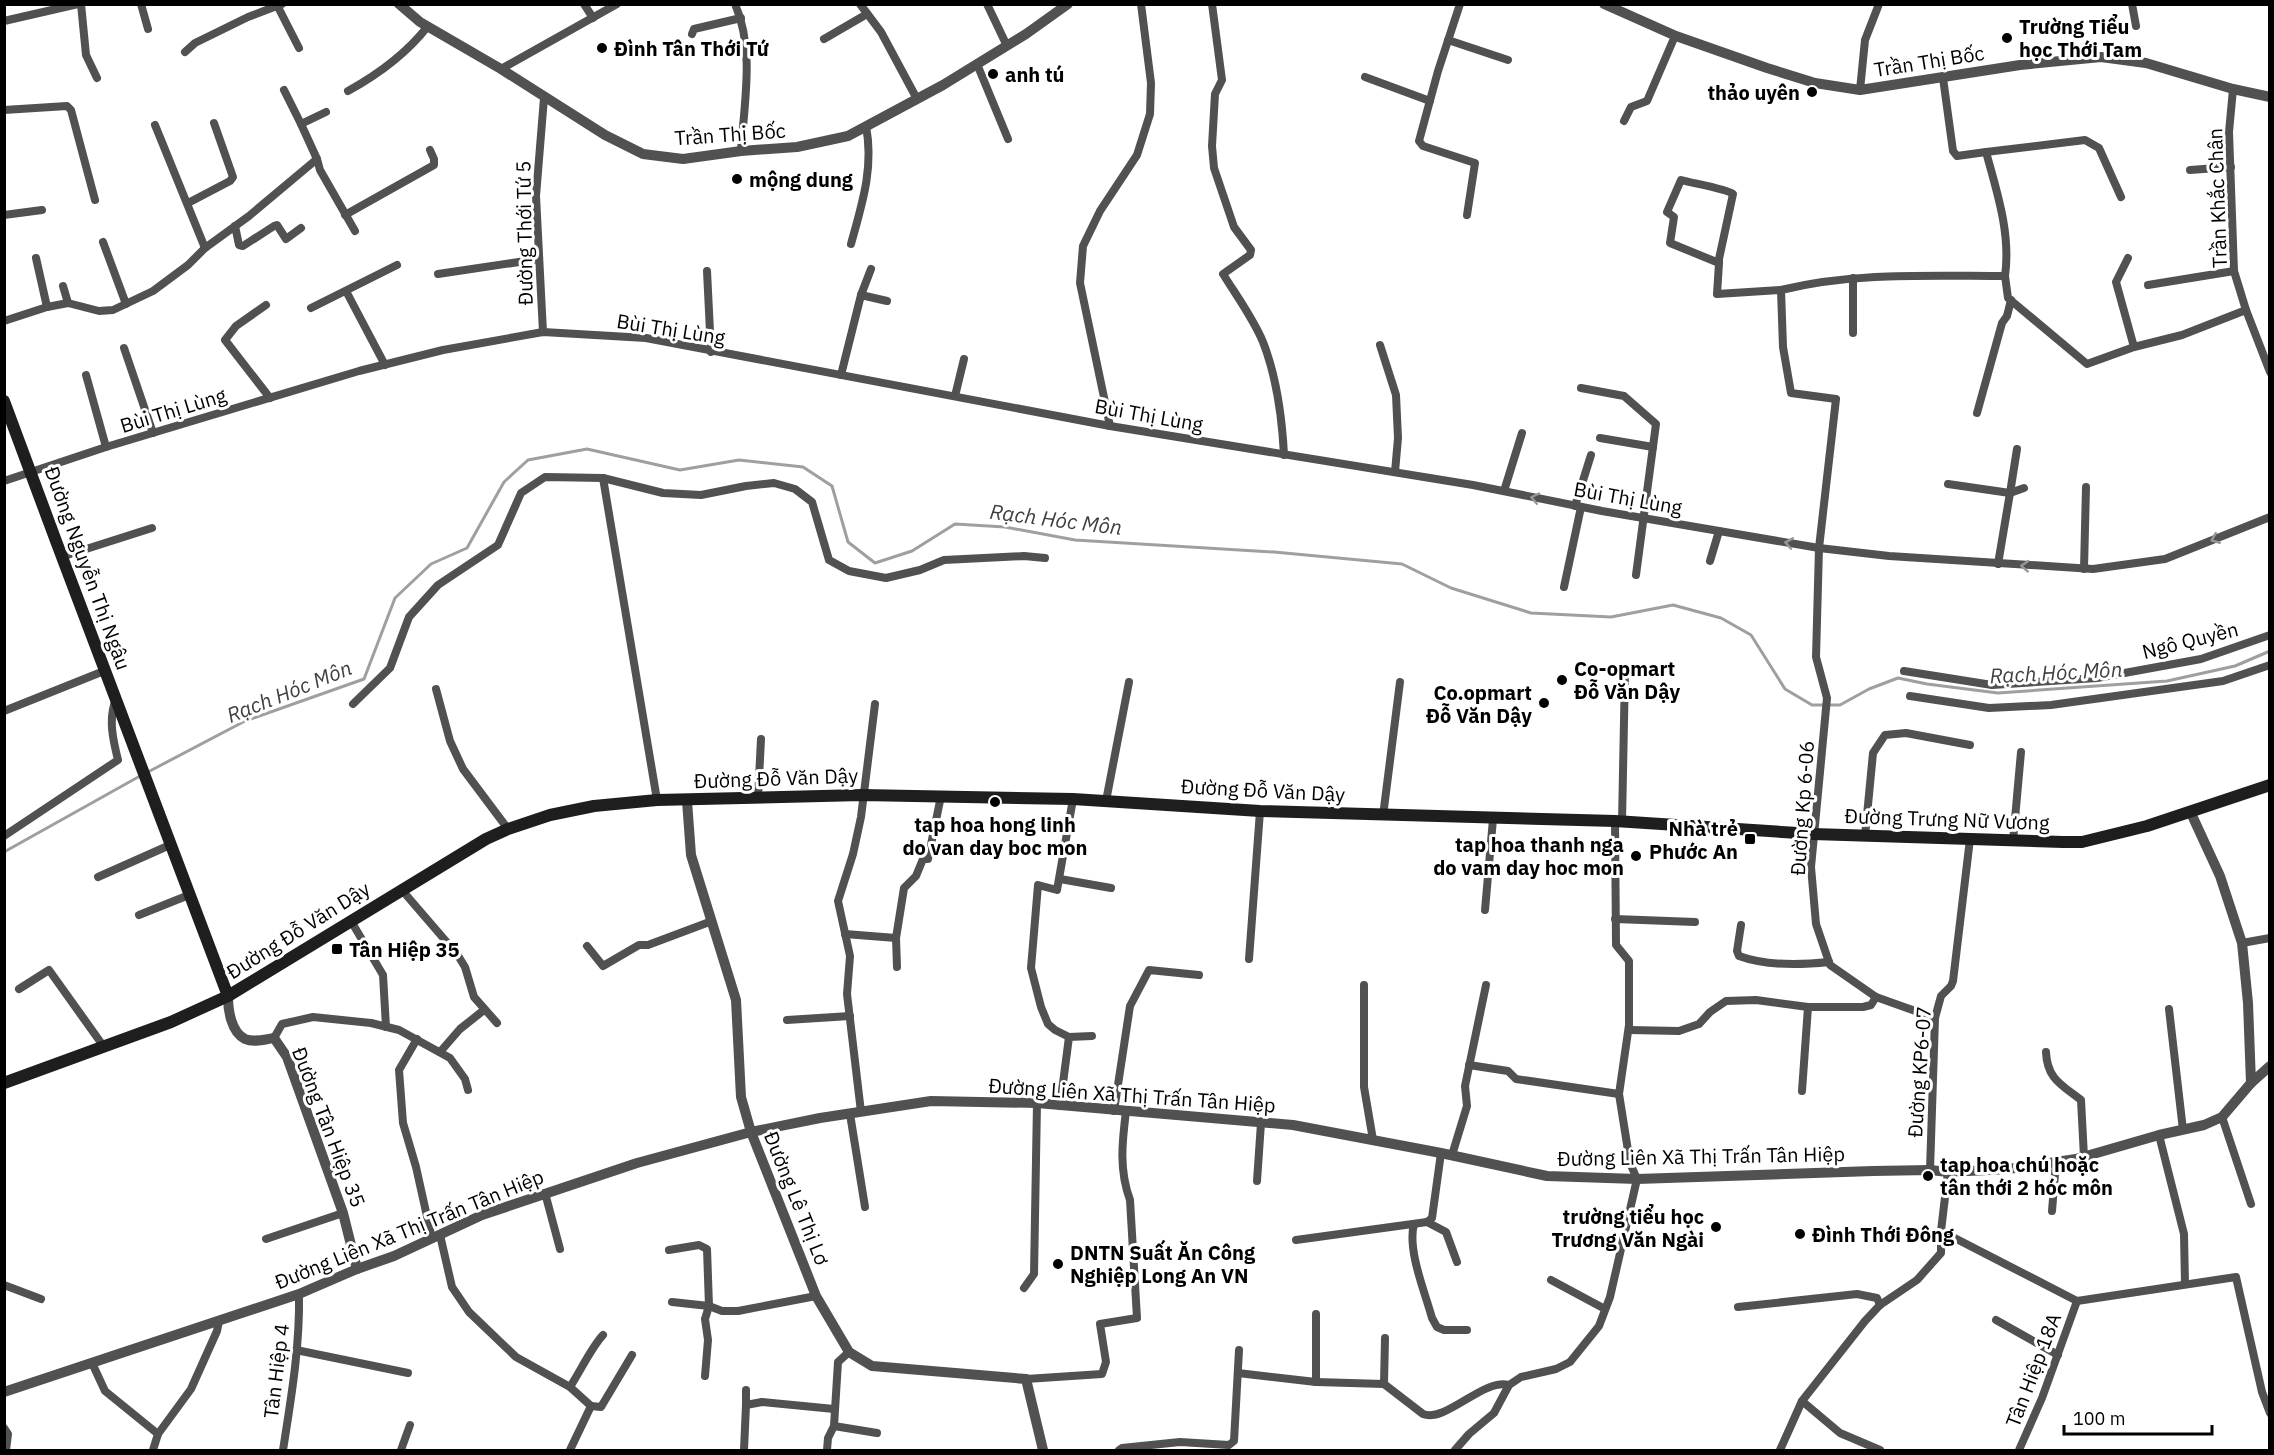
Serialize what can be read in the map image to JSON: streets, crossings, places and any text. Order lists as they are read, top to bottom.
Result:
{
  "streets": {
    "main road": ["Đường Nguyễn Thị Ngâu", "Đường Đỗ Văn Dậy", "Đường Trưng Nữ Vương"],
    "street": [
      "Trần Thị Bốc",
      "Trần Khắc Chân",
      "Đường Thới Tứ 5",
      "Bùi Thị Lùng",
      "Ngô Quyền",
      "Đường Kp 6-06",
      "Đường KP6-07",
      "Đường Liên Xã Thị Trấn Tân Hiệp",
      "Đường Tân Hiệp 35",
      "Đường Lê Thị Lơ",
      "Tân Hiệp 18A",
      "Tân Hiệp 4"
    ]
  },
  "crossings": [
    ["Trần Thị Bốc", "Trần Khắc Chân"],
    ["Trần Thị Bốc", "Đường Thới Tứ 5"],
    ["Đường Thới Tứ 5", "Bùi Thị Lùng"],
    ["Bùi Thị Lùng", "Đường Nguyễn Thị Ngâu"],
    ["Bùi Thị Lùng", "Đường Kp 6-06"],
    ["Đường Đỗ Văn Dậy", "Đường Trưng Nữ Vương"],
    ["Đường Đỗ Văn Dậy", "Đường Tân Hiệp 35"],
    ["Đường Đỗ Văn Dậy", "Đường Lê Thị Lơ"],
    ["Đường Kp 6-06", "Đường Trưng Nữ Vương"],
    ["Đường Trưng Nữ Vương", "Đường KP6-07"],
    ["Đường KP6-07", "Đường Liên Xã Thị Trấn Tân Hiệp"],
    ["Đường Liên Xã Thị Trấn Tân Hiệp", "Đường Tân Hiệp 35"],
    ["Đường Liên Xã Thị Trấn Tân Hiệp", "Đường Lê Thị Lơ"],
    ["Đường Liên Xã Thị Trấn Tân Hiệp", "Tân Hiệp 4"]
  ],
  "water": ["Rạch Hóc Môn"],
  "places": {
    "other": [
      "Trường Tiểu học Thới Tam",
      "Đình Tân Thới Tứ",
      "anh tú",
      "thảo uyên",
      "mộng dung",
      "Co-opmart Đỗ Văn Dậy",
      "Co.opmart Đỗ Văn Dậy",
      "tap hoa hong linh do van day boc mon",
      "tap hoa thanh nga do vam day hoc mon",
      "tap hoa chú hoặc tân thới 2 hóc môn",
      "trường tiểu học Trương Văn Ngài",
      "Đình Thới Đông",
      "DNTN Suất Ăn Công Nghiệp Long An VN"
    ],
    "transit": ["Nhà trẻ Phước An", "Tân Hiệp 35"]
  },
  "scale_bar": "100 m"
}
